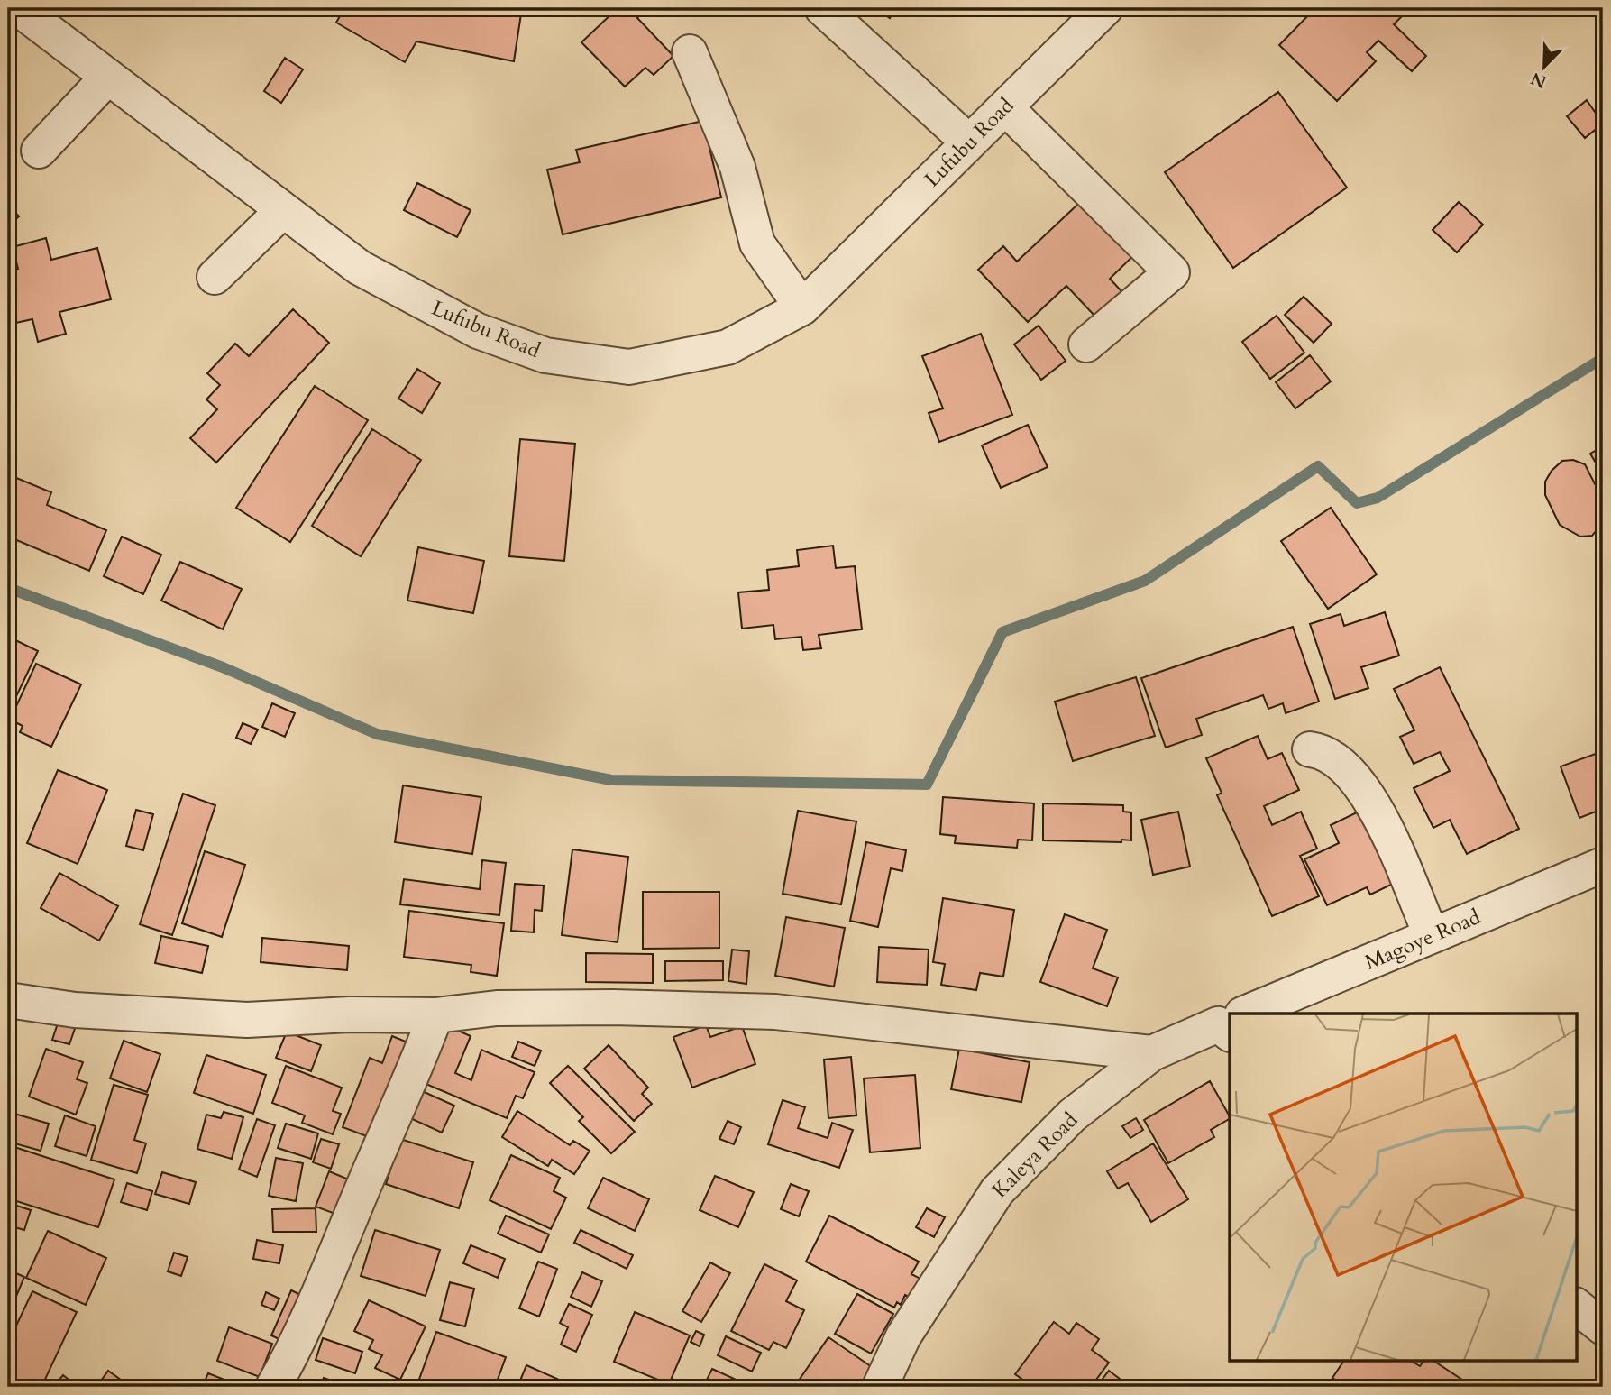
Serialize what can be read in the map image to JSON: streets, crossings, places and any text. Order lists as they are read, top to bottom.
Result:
{
  "streets": {
    "street": ["Lufubu Road", "Magoye Road", "Kaleya Road"]
  },
  "north": "bottom left"
}
